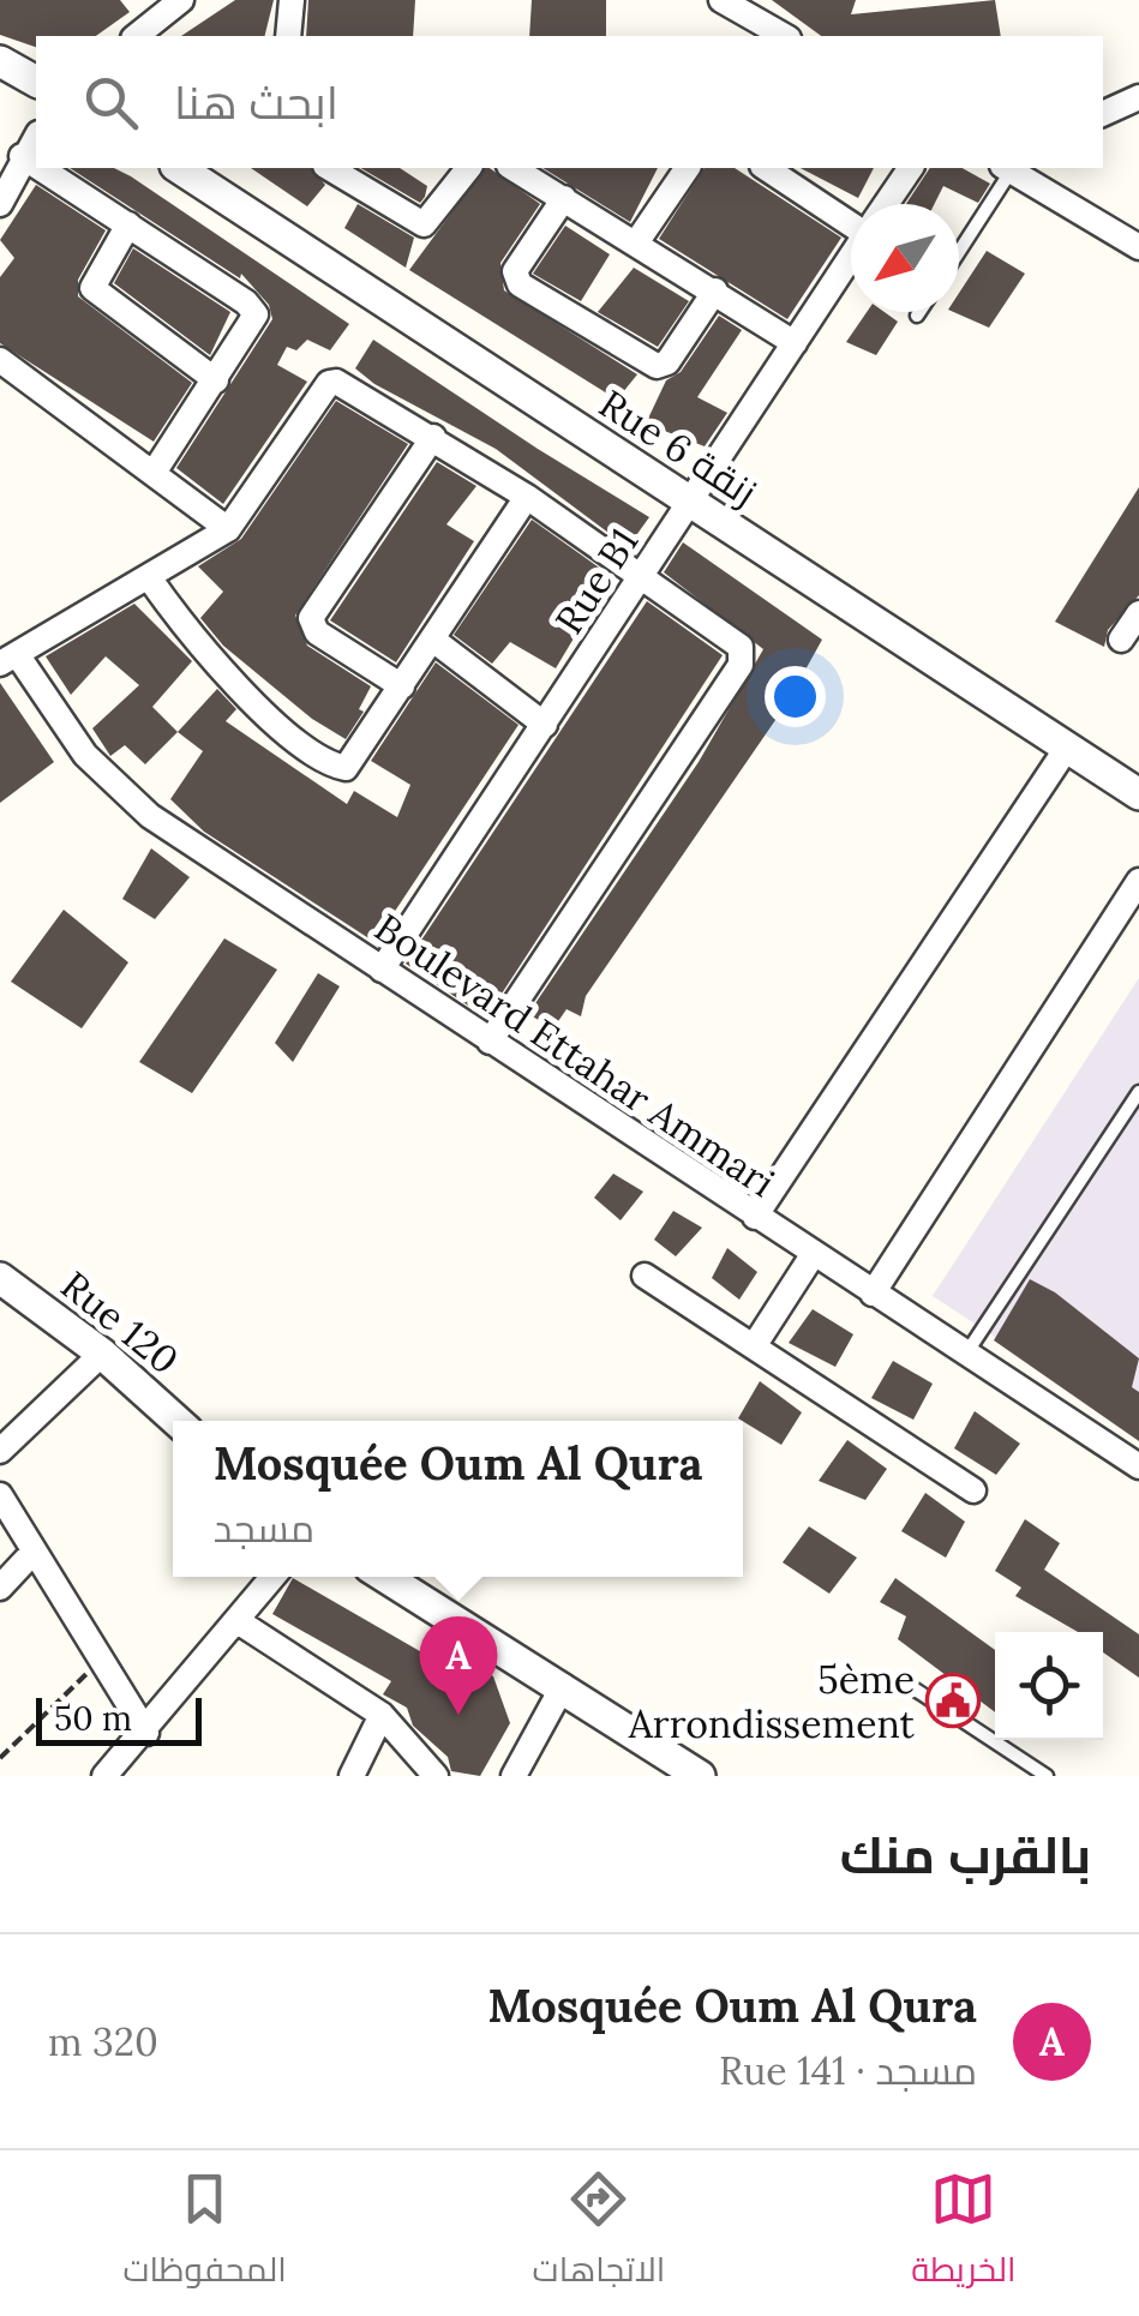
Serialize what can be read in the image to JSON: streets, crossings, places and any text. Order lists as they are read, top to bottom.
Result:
{
  "streets": {
    "street": [
      "Rue 6 زنقة",
      "Rue B1",
      "Boulevard Ettahar Ammari",
      "Rue 120"
    ]
  },
  "crossings": [
    ["Rue 6 زنقة", "Rue B1"],
    ["Rue B1", "Boulevard Ettahar Ammari"]
  ],
  "places": {
    "public building": ["5ème Arrondissement"]
  },
  "scale_bar": "50 m",
  "north": "bottom left",
  "page": {
    "search": "ابحث هنا",
    "popup": ["Mosquée Oum Al Qura", "مسجد"],
    "pins": "A",
    "scale": "50 m",
    "heading": "بالقرب منك",
    "list": [
      {
        "mark": "A",
        "name": "Mosquée Oum Al Qura",
        "note": "مسجد · Rue 141",
        "value": "320 m"
      }
    ],
    "nav": ["الخريطة", "الاتجاهات", "المحفوظات"]
  }
}
